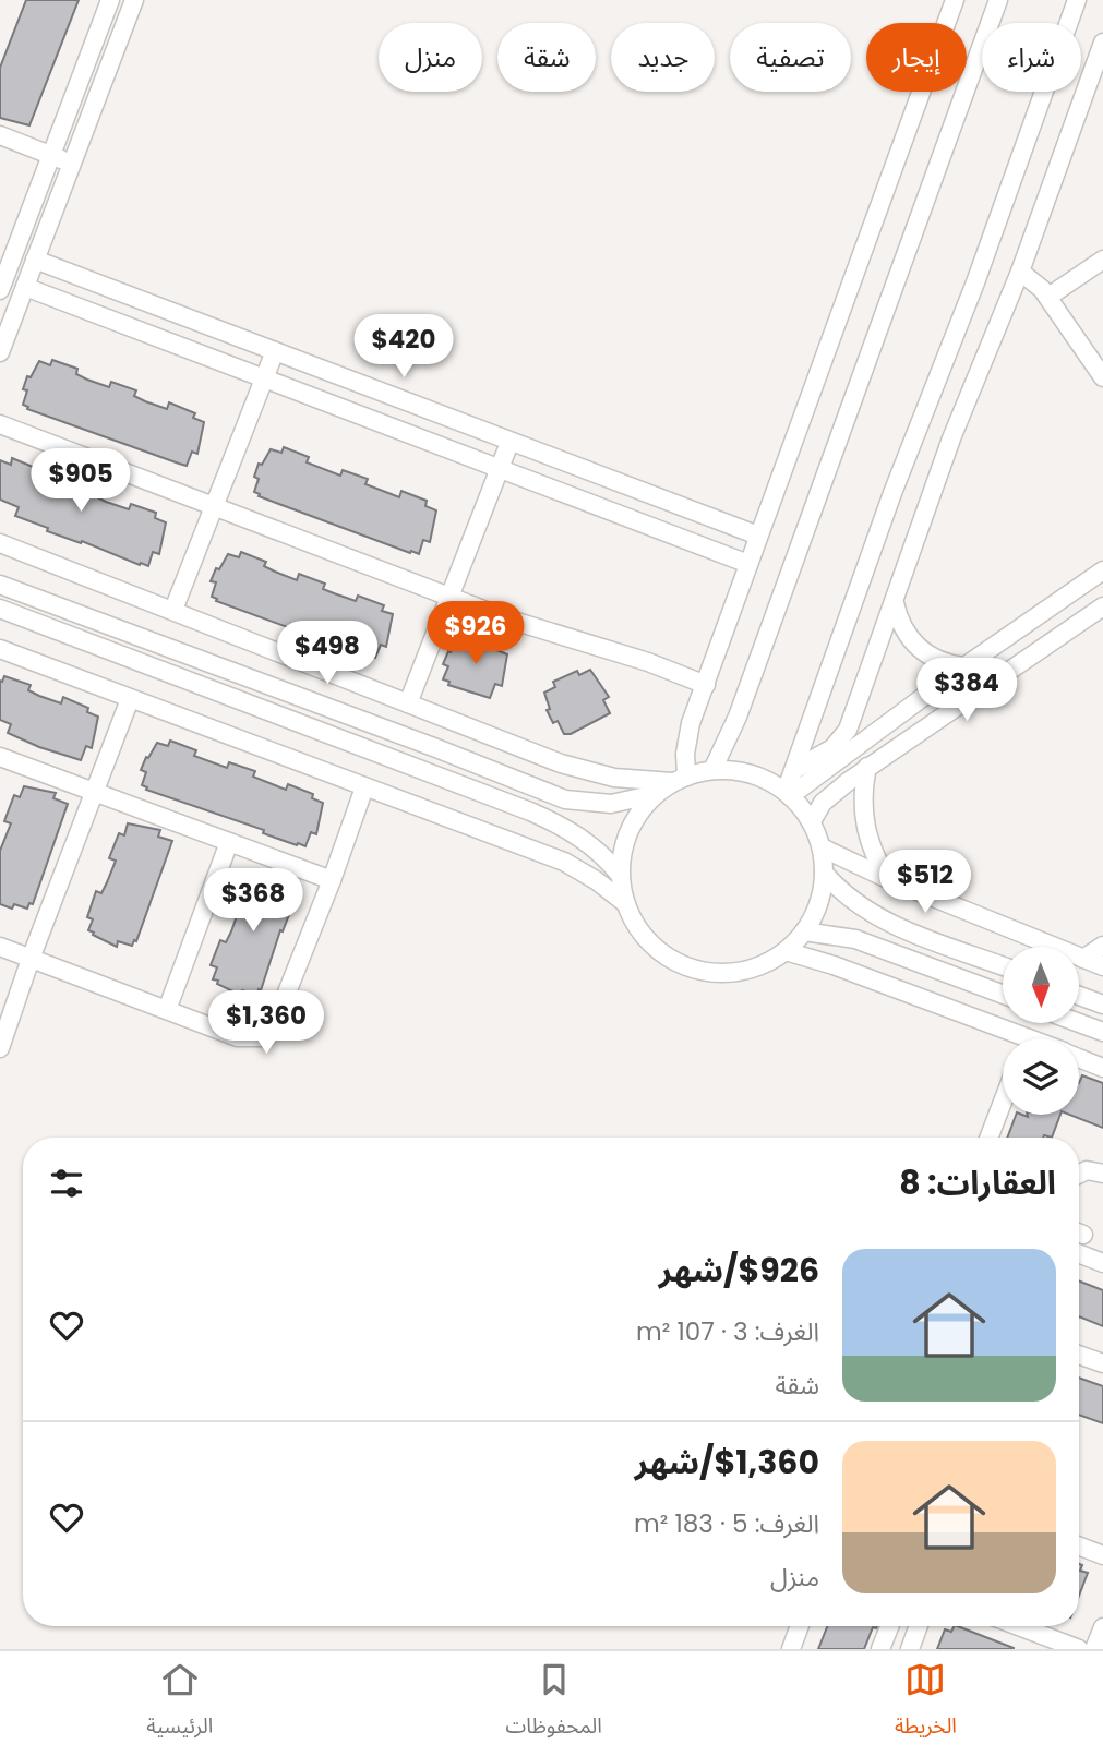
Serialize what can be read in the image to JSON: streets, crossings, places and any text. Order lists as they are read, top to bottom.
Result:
{
  "north": "bottom",
  "page": {
    "chip": [
      "شراء",
      "إيجار",
      "تصفية",
      "جديد",
      "شقة",
      "منزل"
    ],
    "price": [
      "$420",
      "$905",
      "$926",
      "$498",
      "$384",
      "$512",
      "$368",
      "$1,360"
    ],
    "heading": "العقارات: 8",
    "list": [
      {
        "name": "$926/شهر",
        "note": "الغرف: 3 · 107 m² · شقة"
      },
      {
        "name": "$1,360/شهر",
        "note": "الغرف: 5 · 183 m² · منزل"
      }
    ],
    "tabs": ["الخريطة", "المحفوظات", "الرئيسية"]
  }
}
